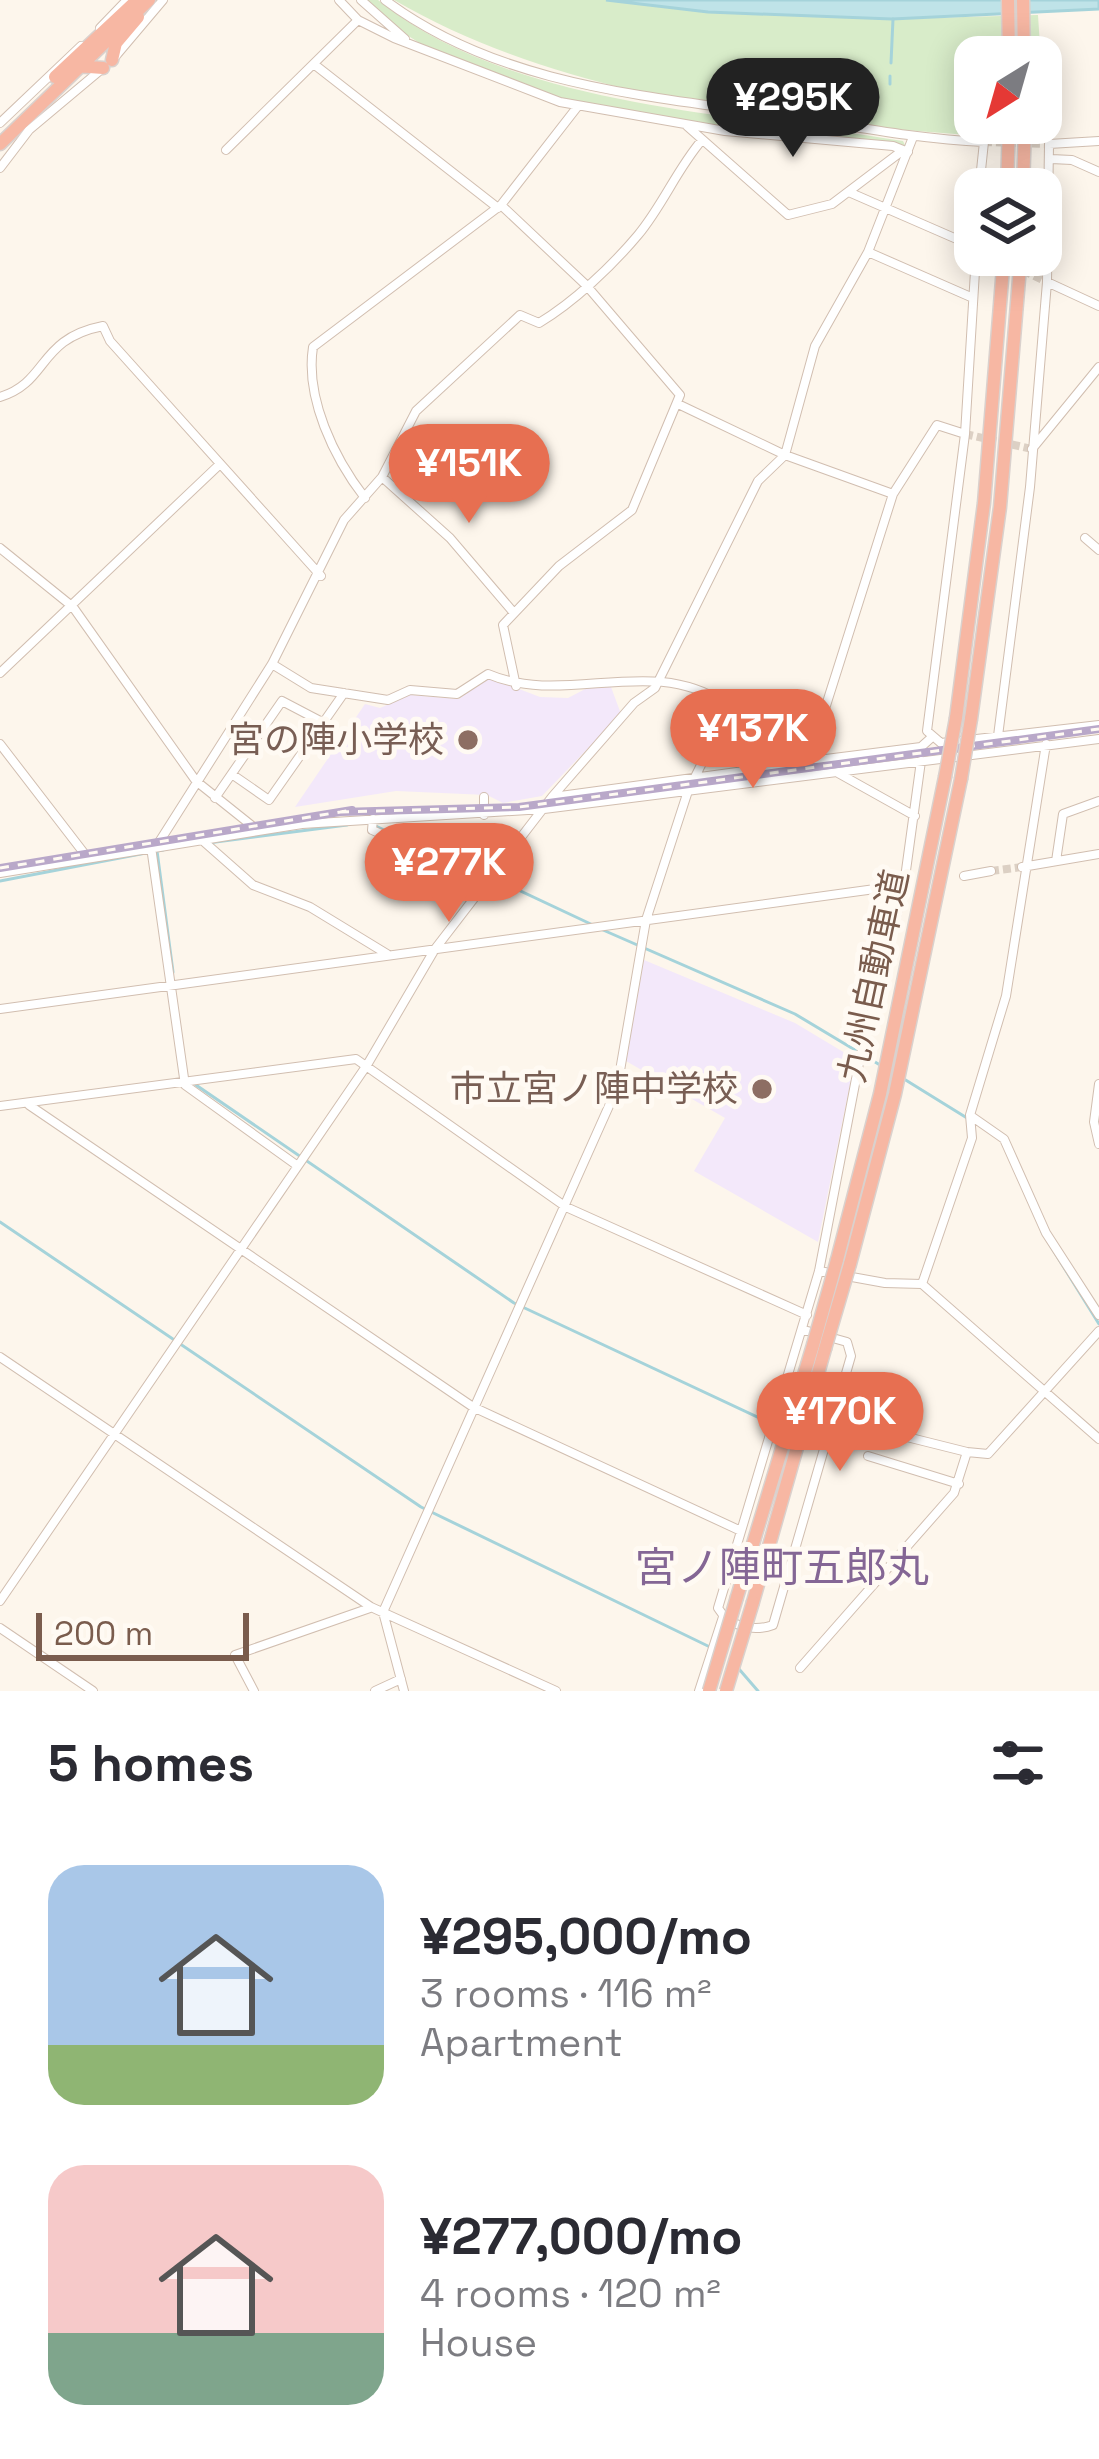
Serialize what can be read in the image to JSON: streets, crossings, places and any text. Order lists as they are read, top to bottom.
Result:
{
  "streets": {
    "highway": ["九州自動車道"]
  },
  "districts": ["宮ノ陣町五郎丸"],
  "places": ["宮の陣小学校", "市立宮ノ陣中学校"],
  "scale_bar": "200 m",
  "north": "bottom left",
  "page": {
    "price": [
      "¥295K",
      "¥151K",
      "¥137K",
      "¥277K",
      "¥170K"
    ],
    "scale": "200 m",
    "heading": "5 homes",
    "list": [
      {
        "name": "¥295,000/mo",
        "note": "3 rooms · 116 m² · Apartment"
      },
      {
        "name": "¥277,000/mo",
        "note": "4 rooms · 120 m² · House"
      }
    ]
  }
}
